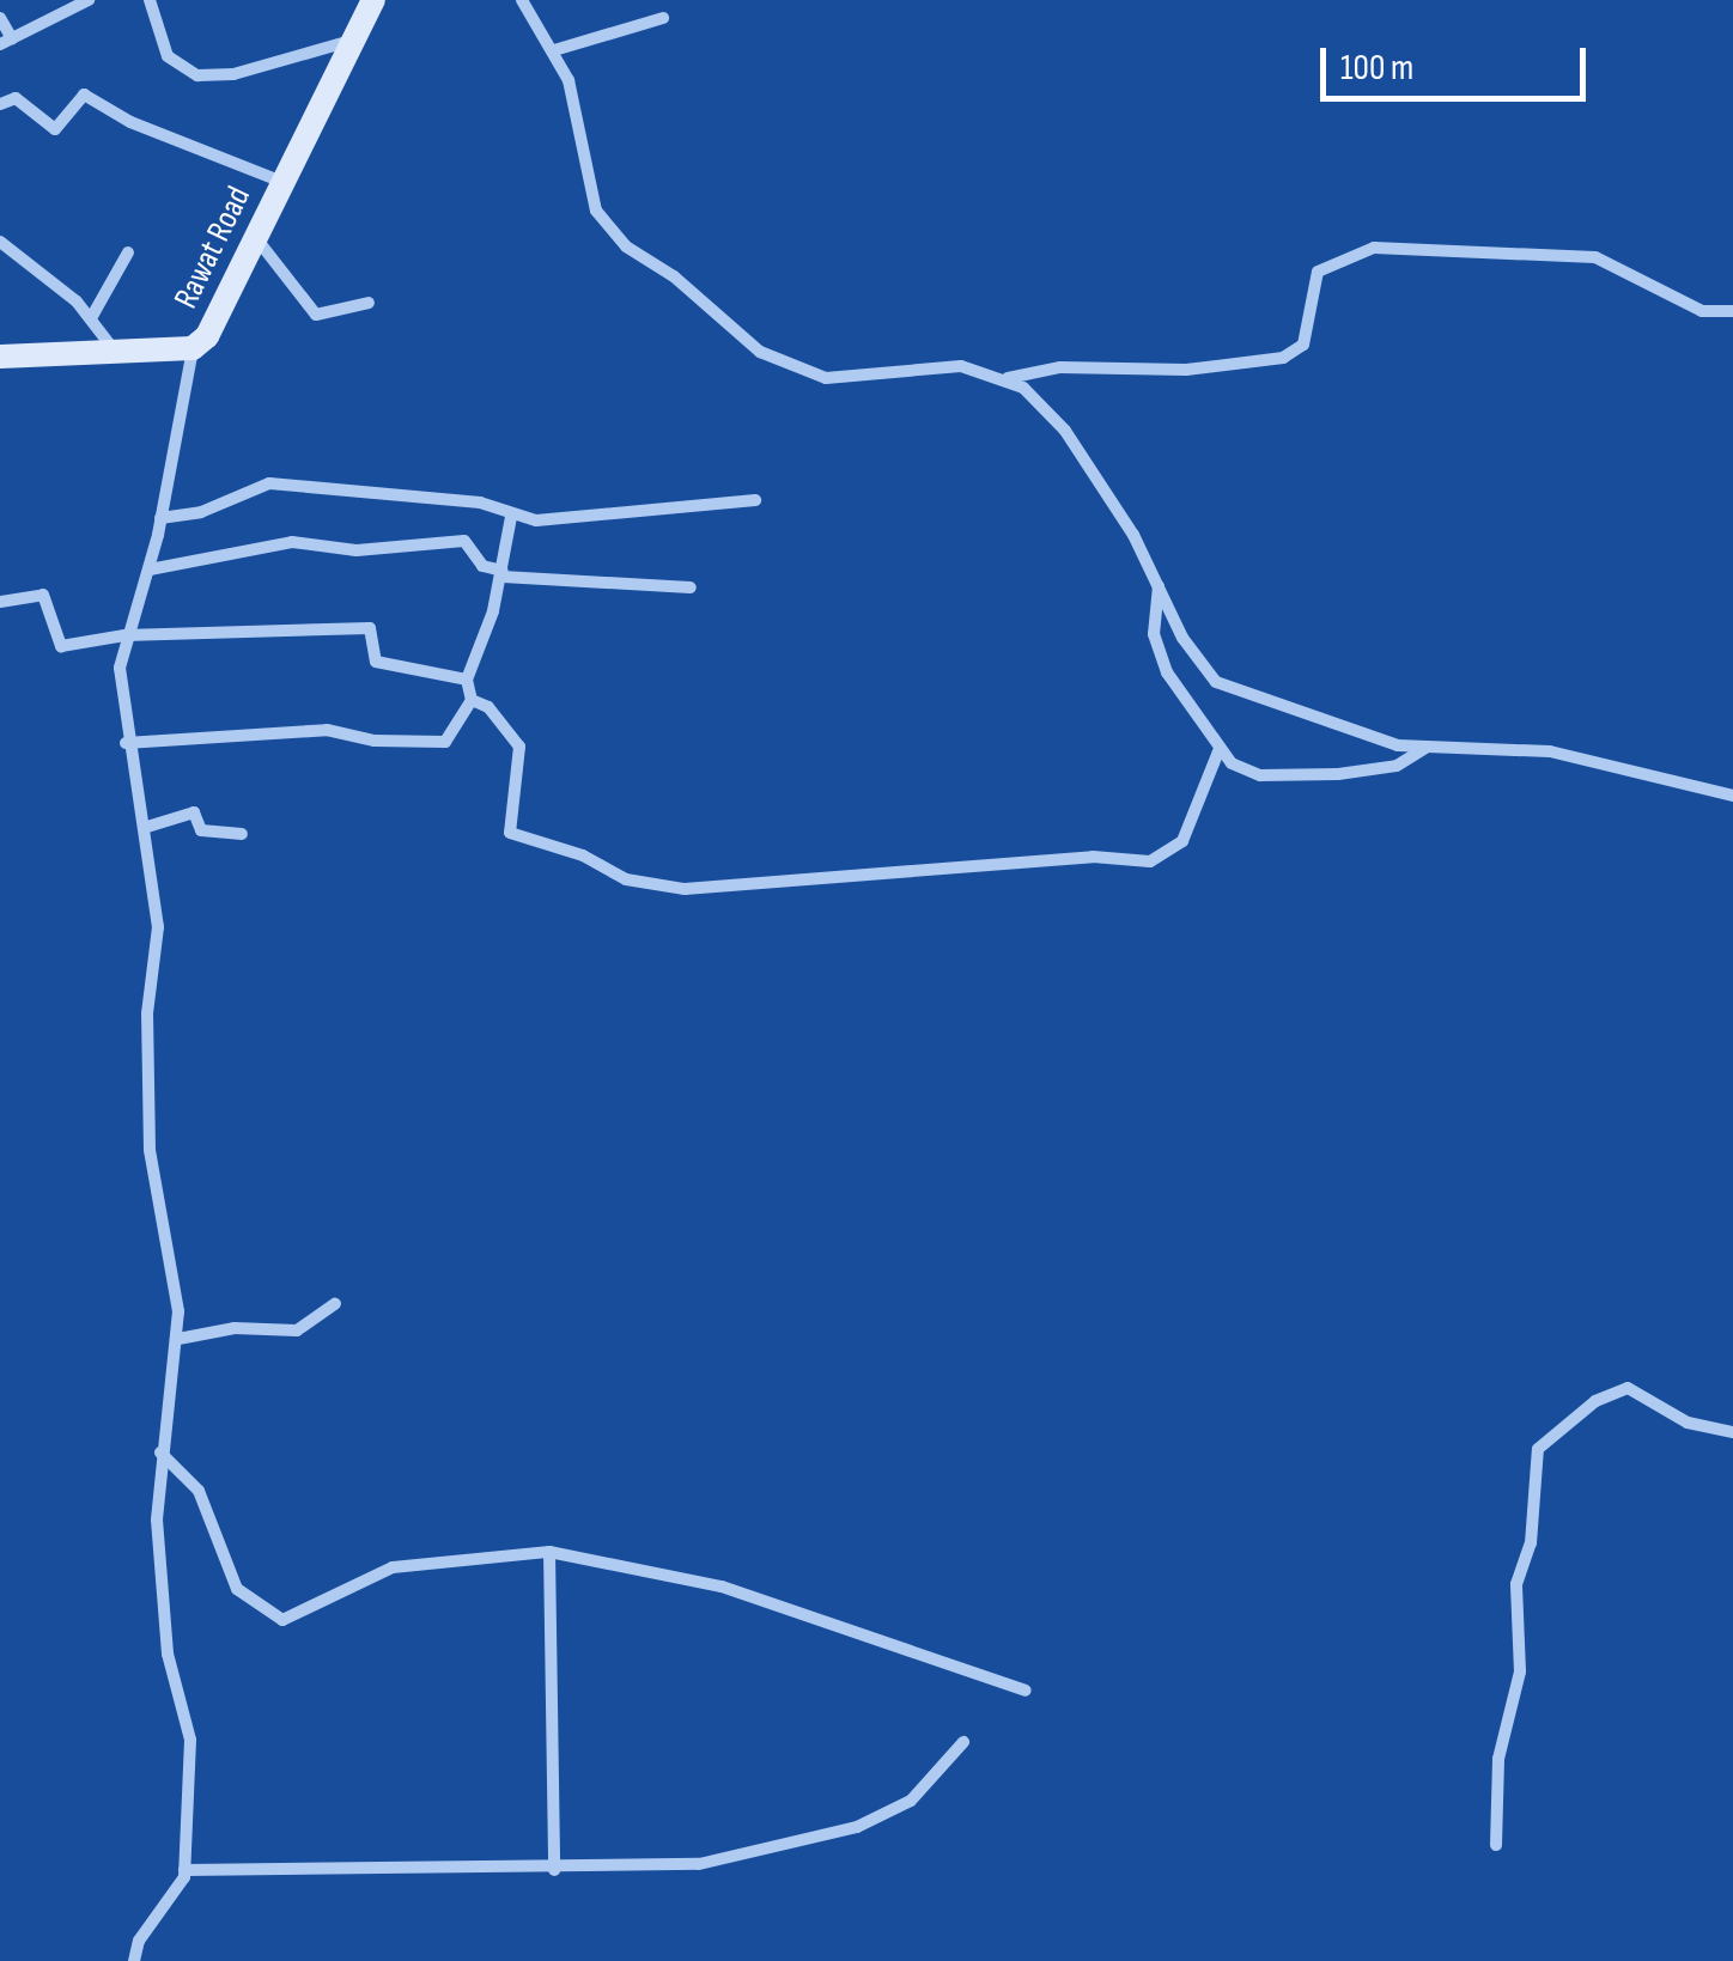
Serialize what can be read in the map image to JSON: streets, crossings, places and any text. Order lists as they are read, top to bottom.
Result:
{
  "streets": {
    "main road": ["Rawat Road"]
  },
  "scale_bar": "100 m"
}
